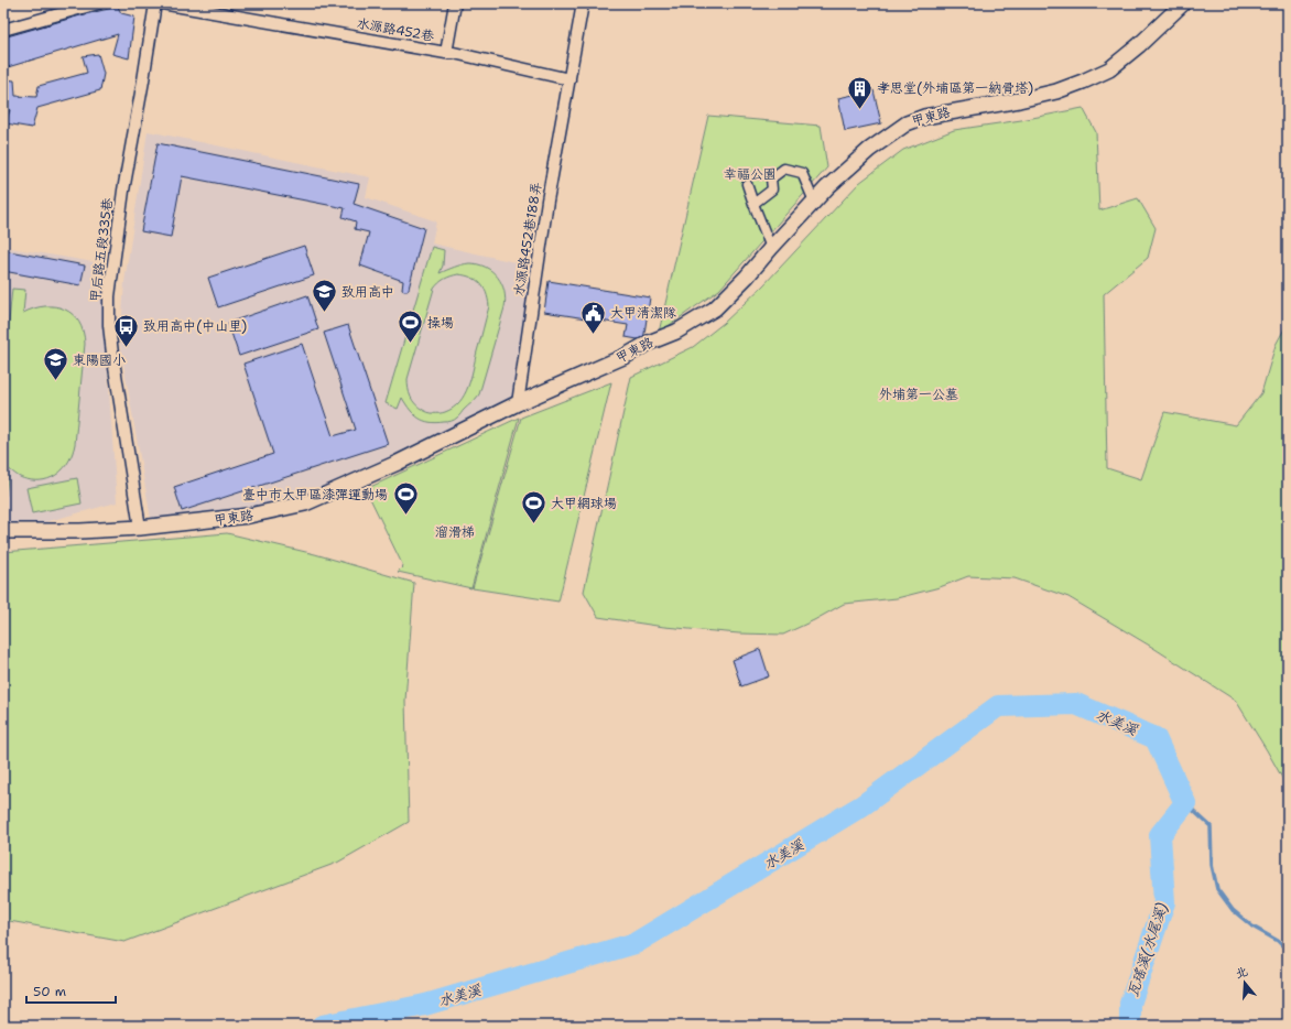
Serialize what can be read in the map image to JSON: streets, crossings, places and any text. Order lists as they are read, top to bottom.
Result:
{
  "streets": {
    "street": [
      "水源路452巷",
      "甲東路",
      "水源路452巷188弄",
      "甲后路五段335巷"
    ]
  },
  "crossings": [
    ["水源路452巷", "水源路452巷188弄"],
    ["甲東路", "水源路452巷188弄"],
    ["甲東路", "甲后路五段335巷"]
  ],
  "water": ["水美溪", "瓦瑤溪(水尾溪)"],
  "parks": ["幸福公園", "外埔第一公墓", "溜滑梯"],
  "places": {
    "building": ["孝思堂(外埔區第一納骨塔)"],
    "school or university": ["致用高中", "東陽國小"],
    "public building": ["大甲清潔隊"],
    "sports": ["操場", "臺中市大甲區漆彈運動場", "大甲網球場"],
    "bus stop": ["致用高中(中山里)"]
  },
  "scale_bar": "50 m",
  "north": "top"
}
